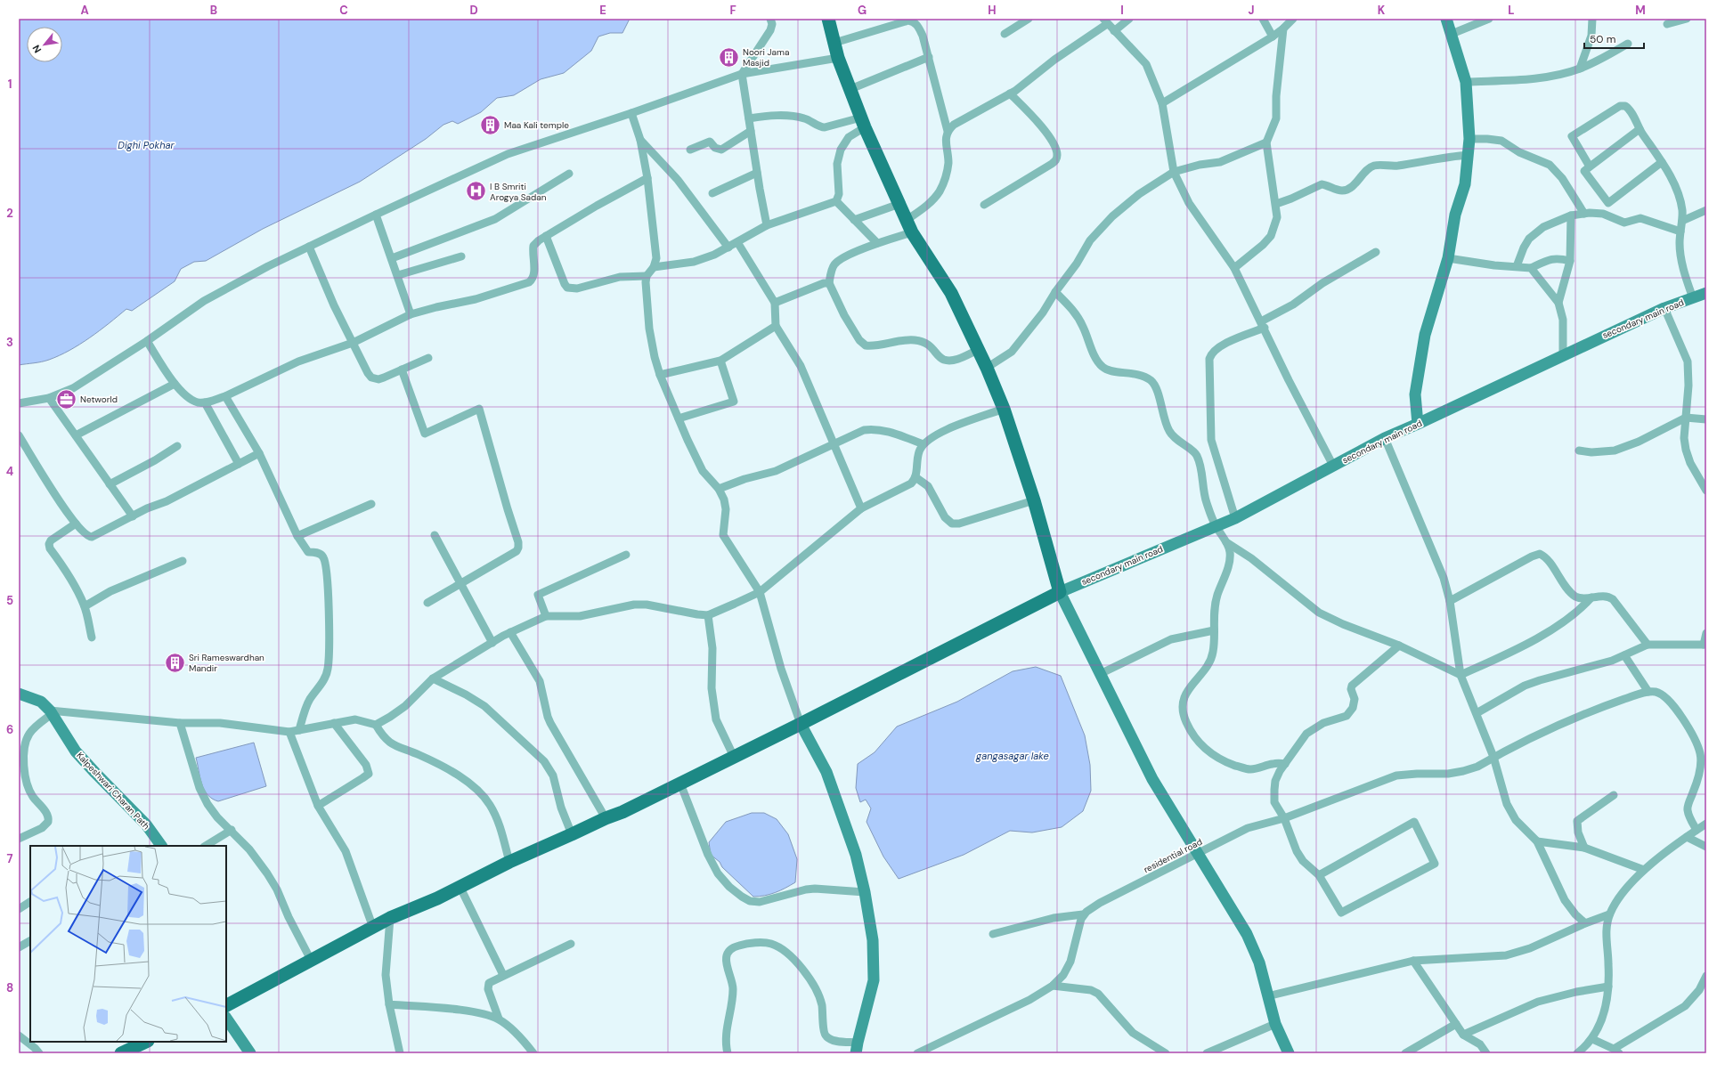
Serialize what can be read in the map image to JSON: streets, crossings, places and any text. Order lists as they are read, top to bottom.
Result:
{
  "streets": {
    "street": ["secondary main road", "Kalpeshwari Charan Path", "residential road"]
  },
  "water": ["Dighi Pokhar", "gangasagar lake"],
  "places": {
    "building": ["Noori Jama Masjid", "Maa Kali temple", "Sri Rameswardhan Mandir"],
    "hospital": ["I B Smriti Arogya Sadan"],
    "office": ["Networld"]
  },
  "scale_bar": "50 m",
  "north": "bottom left",
  "grid": {
    "columns": [
      "A",
      "B",
      "C",
      "D",
      "E",
      "F",
      "G",
      "H",
      "I",
      "J",
      "K",
      "L",
      "M"
    ],
    "rows": [
      "1",
      "2",
      "3",
      "4",
      "5",
      "6",
      "7",
      "8"
    ]
  }
}
